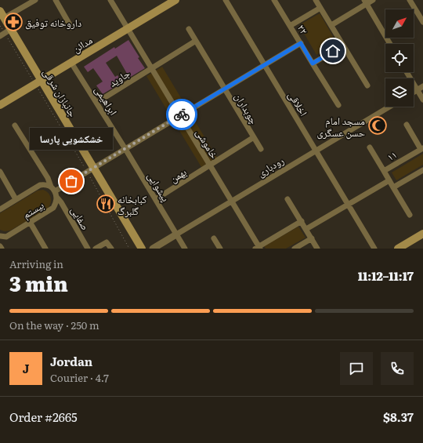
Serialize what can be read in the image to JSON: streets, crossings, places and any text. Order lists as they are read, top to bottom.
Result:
{
  "streets": {
    "main road": ["مدائن", "جانبازان شرقی"],
    "street": [
      "۲۲",
      "جاوید",
      "ابراهیمی",
      "اخلاقی",
      "چوبداران",
      "خاموشی",
      "۱۱",
      "رودباری",
      "بهمن",
      "پیشوایی",
      "بیستم",
      "صفایی"
    ]
  },
  "crossings": [
    ["مدائن", "جانبازان شرقی"],
    ["مدائن", "ابراهیمی"],
    ["مدائن", "خاموشی"],
    ["جاوید", "ابراهیمی"],
    ["جاوید", "چوبداران"],
    ["جاوید", "خاموشی"],
    ["ابراهیمی", "پیشوایی"],
    ["اخلاقی", "رودباری"],
    ["چوبداران", "خاموشی"],
    ["چوبداران", "بهمن"],
    ["خاموشی", "رودباری"],
    ["خاموشی", "بهمن"],
    ["رودباری", "پیشوایی"],
    ["بهمن", "پیشوایی"],
    ["بیستم", "صفایی"]
  ],
  "places": {
    "pharmacy": ["داروخانه توفیق"],
    "mosque": ["مسجد امام حسن عسگری"],
    "other": ["خشکشویی پارسا"],
    "restaurant": ["کبابخانه گلبرگ"]
  },
  "north": "top right",
  "page": {
    "bubble": "خشکشویی پارسا",
    "heading": ["3 min", "Arriving in", "11:12–11:17"],
    "panel": [
      "Jordan",
      "Courier · 4.7",
      "Order #2665",
      "$8.37"
    ],
    "bar": "On the way · 250 m",
    "round": "J"
  }
}
